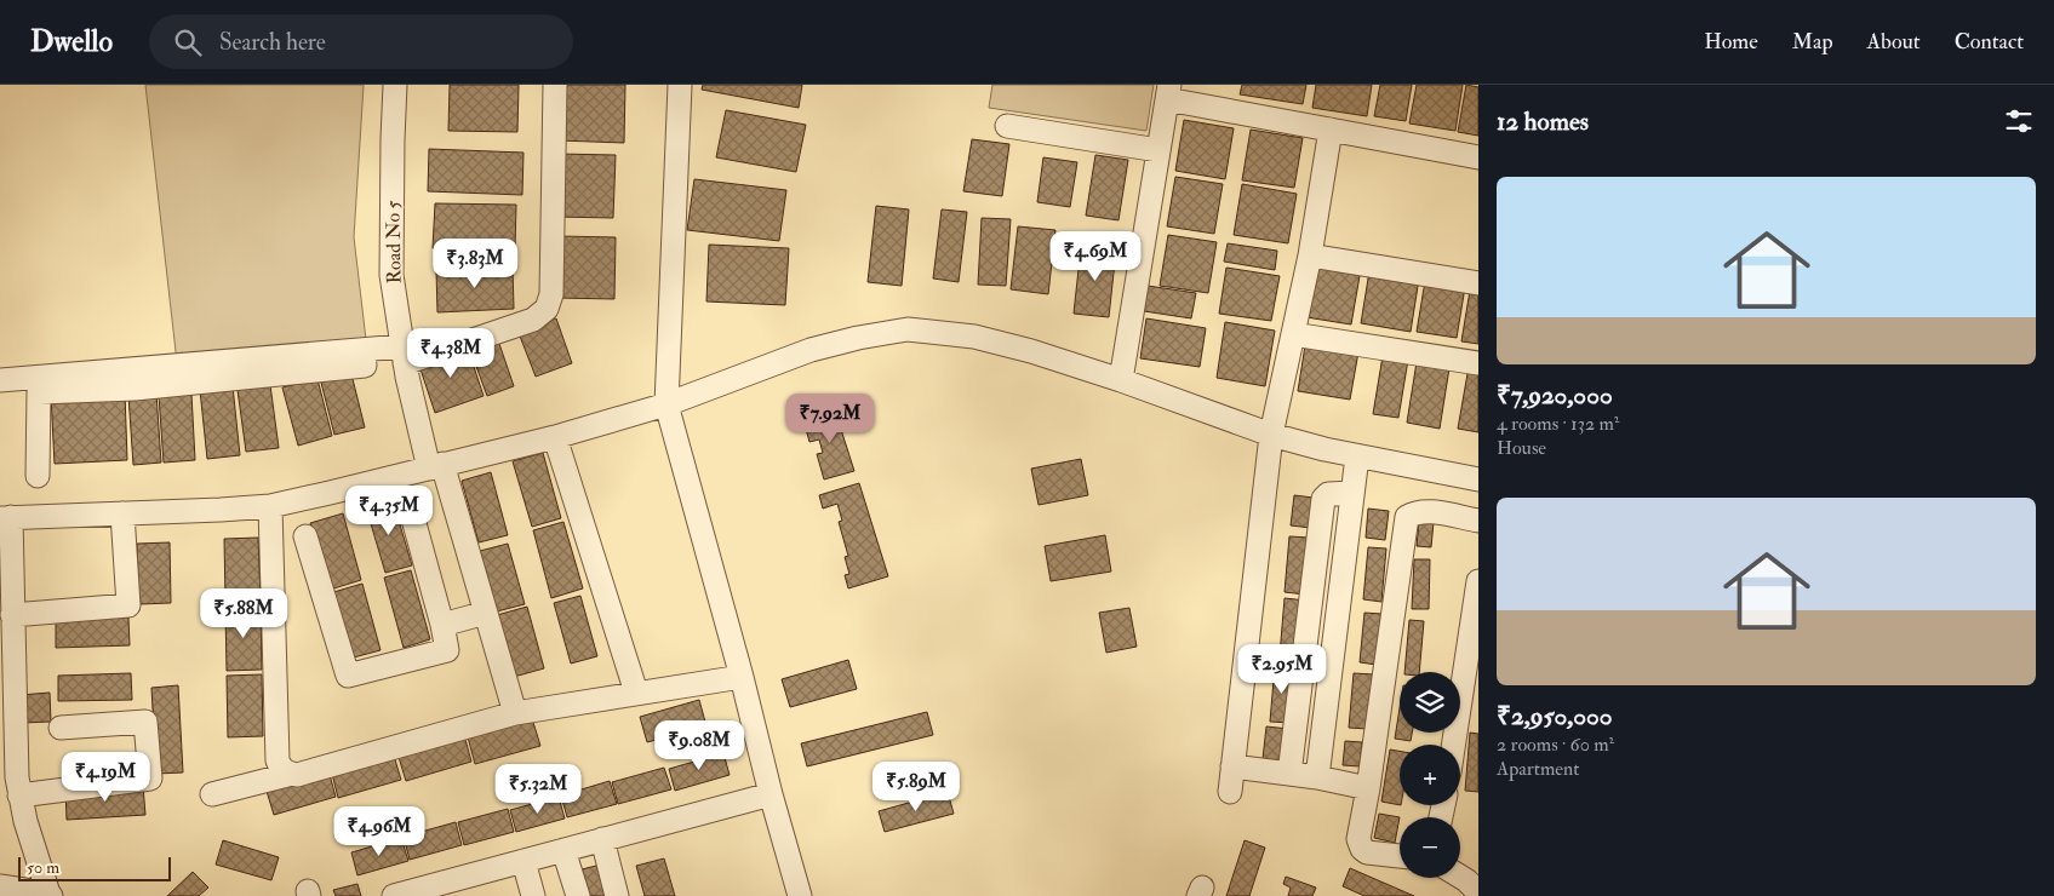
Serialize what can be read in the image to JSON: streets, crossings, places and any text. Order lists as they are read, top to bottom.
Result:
{
  "streets": {
    "street": ["Road No 5"]
  },
  "scale_bar": "50 m",
  "page": {
    "header": "Dwello",
    "search": "Search here",
    "nav": [
      "Home",
      "Map",
      "About",
      "Contact"
    ],
    "heading": "12 homes",
    "list": [
      {
        "name": "₹7,920,000",
        "note": "4 rooms · 132 m² · House"
      },
      {
        "name": "₹2,950,000",
        "note": "2 rooms · 60 m² · Apartment"
      }
    ],
    "price": [
      "₹4.69M",
      "₹3.83M",
      "₹4.38M",
      "₹7.92M",
      "₹4.35M",
      "₹5.88M",
      "₹2.95M",
      "₹9.08M",
      "₹4.19M",
      "₹5.89M",
      "₹5.32M",
      "₹4.96M"
    ],
    "map_buttons": ["+", "−"],
    "scale": "50 m"
  }
}
